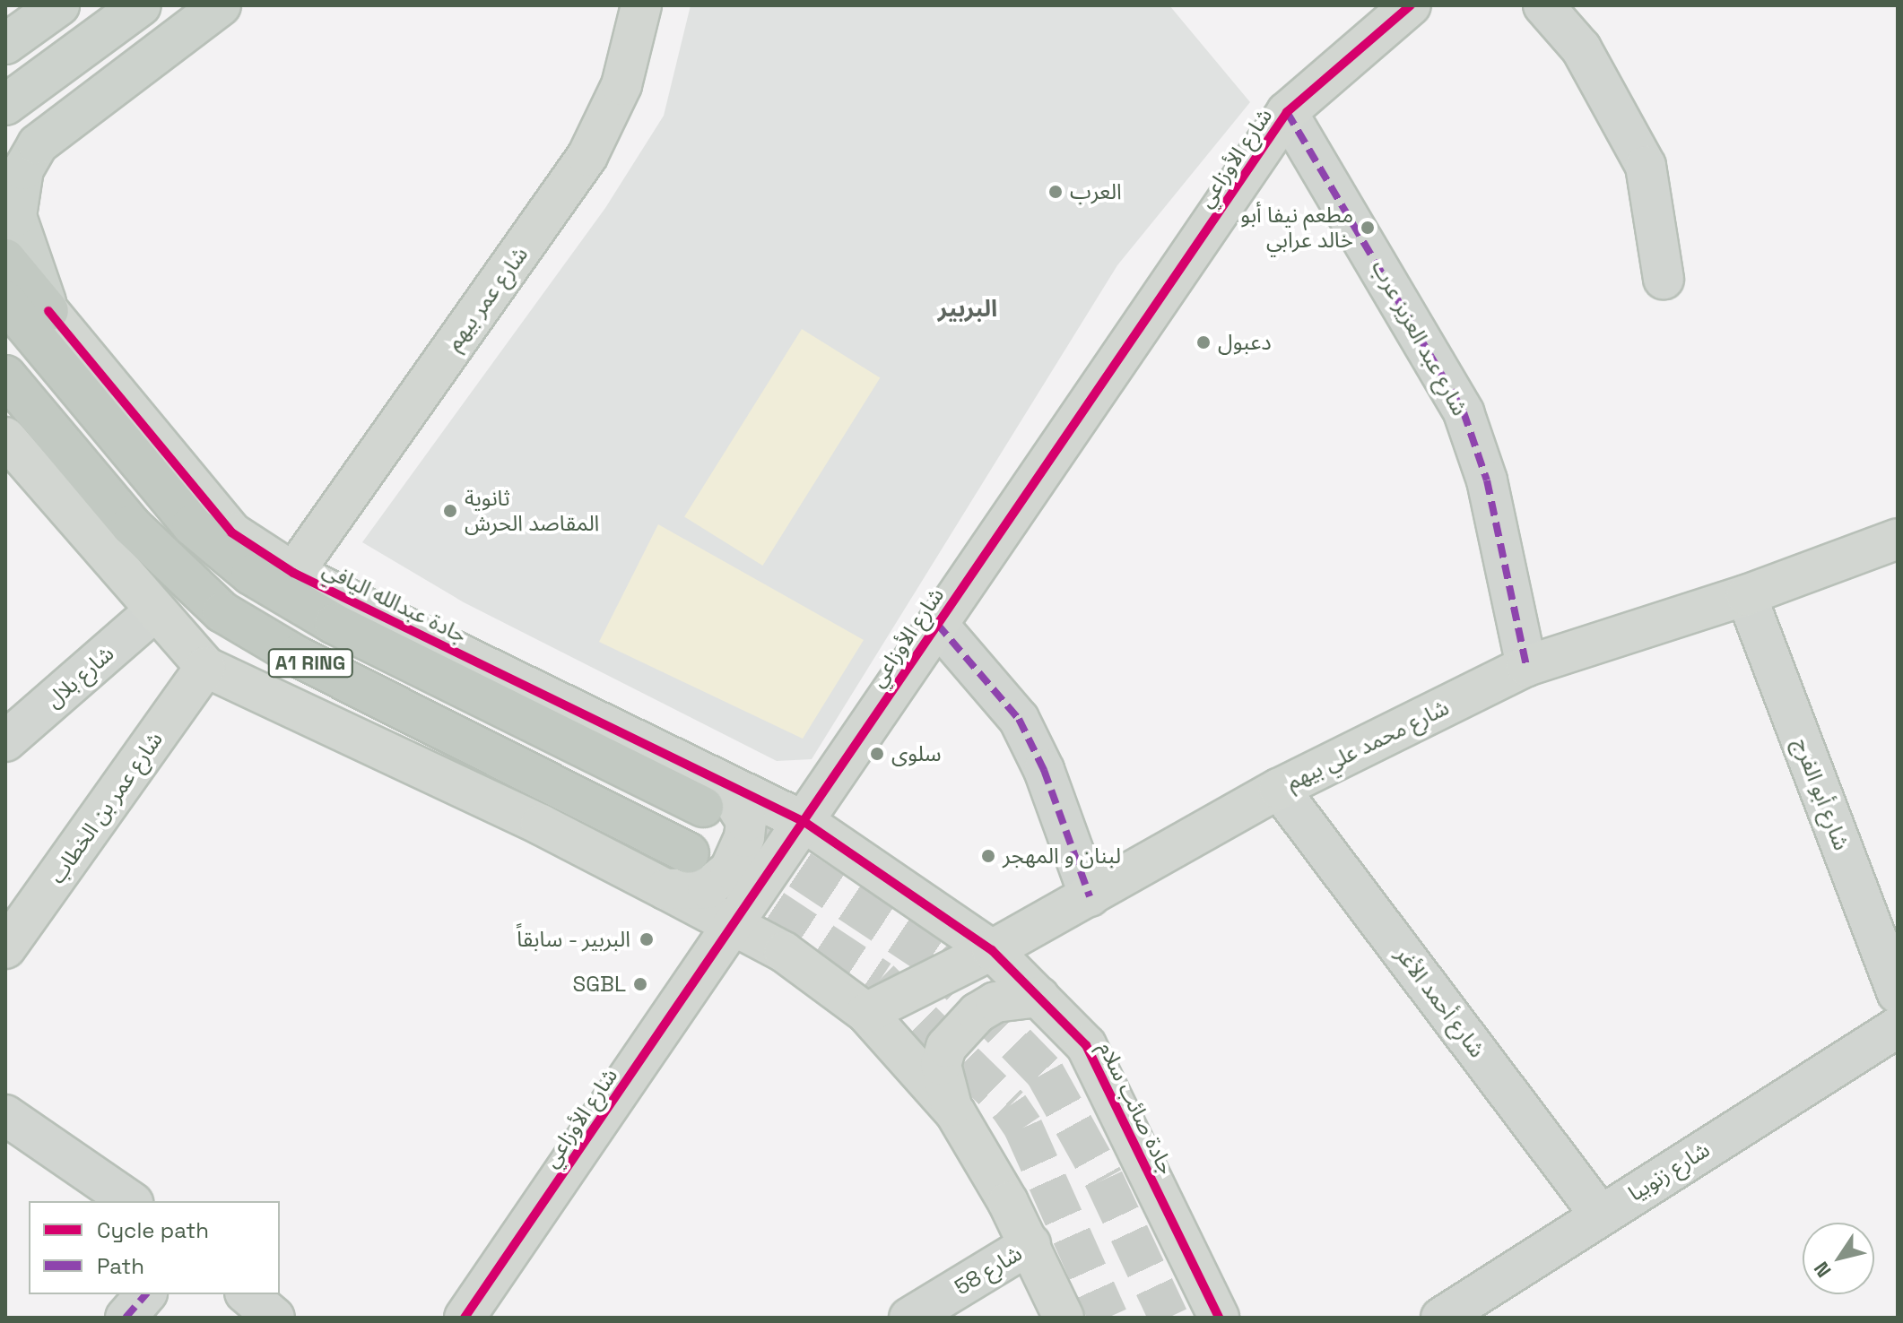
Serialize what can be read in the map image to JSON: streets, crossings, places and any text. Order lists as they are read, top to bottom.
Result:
{
  "streets": {
    "highway": ["جادة عبدالله اليافي", "A1 RING"],
    "street": [
      "شارع الأوزاعي",
      "شارع عمر بيهم",
      "شارع عبد العزيز عرب",
      "شارع بلال",
      "شارع محمد علي بيهم",
      "شارع أبو الفرج",
      "شارع عمر بن الخطاب",
      "شارع أحمد الأغر",
      "جادة صائب سلام",
      "شارع زنوبيا",
      "شارع 58"
    ]
  },
  "crossings": [
    ["شارع الأوزاعي", "شارع عبد العزيز عرب"],
    ["شارع الأوزاعي", "جادة عبدالله اليافي"],
    ["شارع الأوزاعي", "جادة صائب سلام"],
    ["شارع عمر بيهم", "جادة عبدالله اليافي"],
    ["شارع عبد العزيز عرب", "شارع محمد علي بيهم"],
    ["جادة عبدالله اليافي", "جادة صائب سلام"],
    ["شارع محمد علي بيهم", "شارع أبو الفرج"],
    ["شارع محمد علي بيهم", "شارع أحمد الأغر"],
    ["شارع محمد علي بيهم", "جادة صائب سلام"],
    ["شارع أحمد الأغر", "شارع زنوبيا"]
  ],
  "districts": ["البربير"],
  "places": [
    "العرب",
    "مطعم نيفا أبو خالد عرابي",
    "دعبول",
    "ثانوية المقاصد الحرش",
    "سلوى",
    "لبنان و المهجر",
    "البربير - سابقاً",
    "SGBL"
  ],
  "legend": ["Cycle path", "Path"],
  "north": "bottom left"
}
